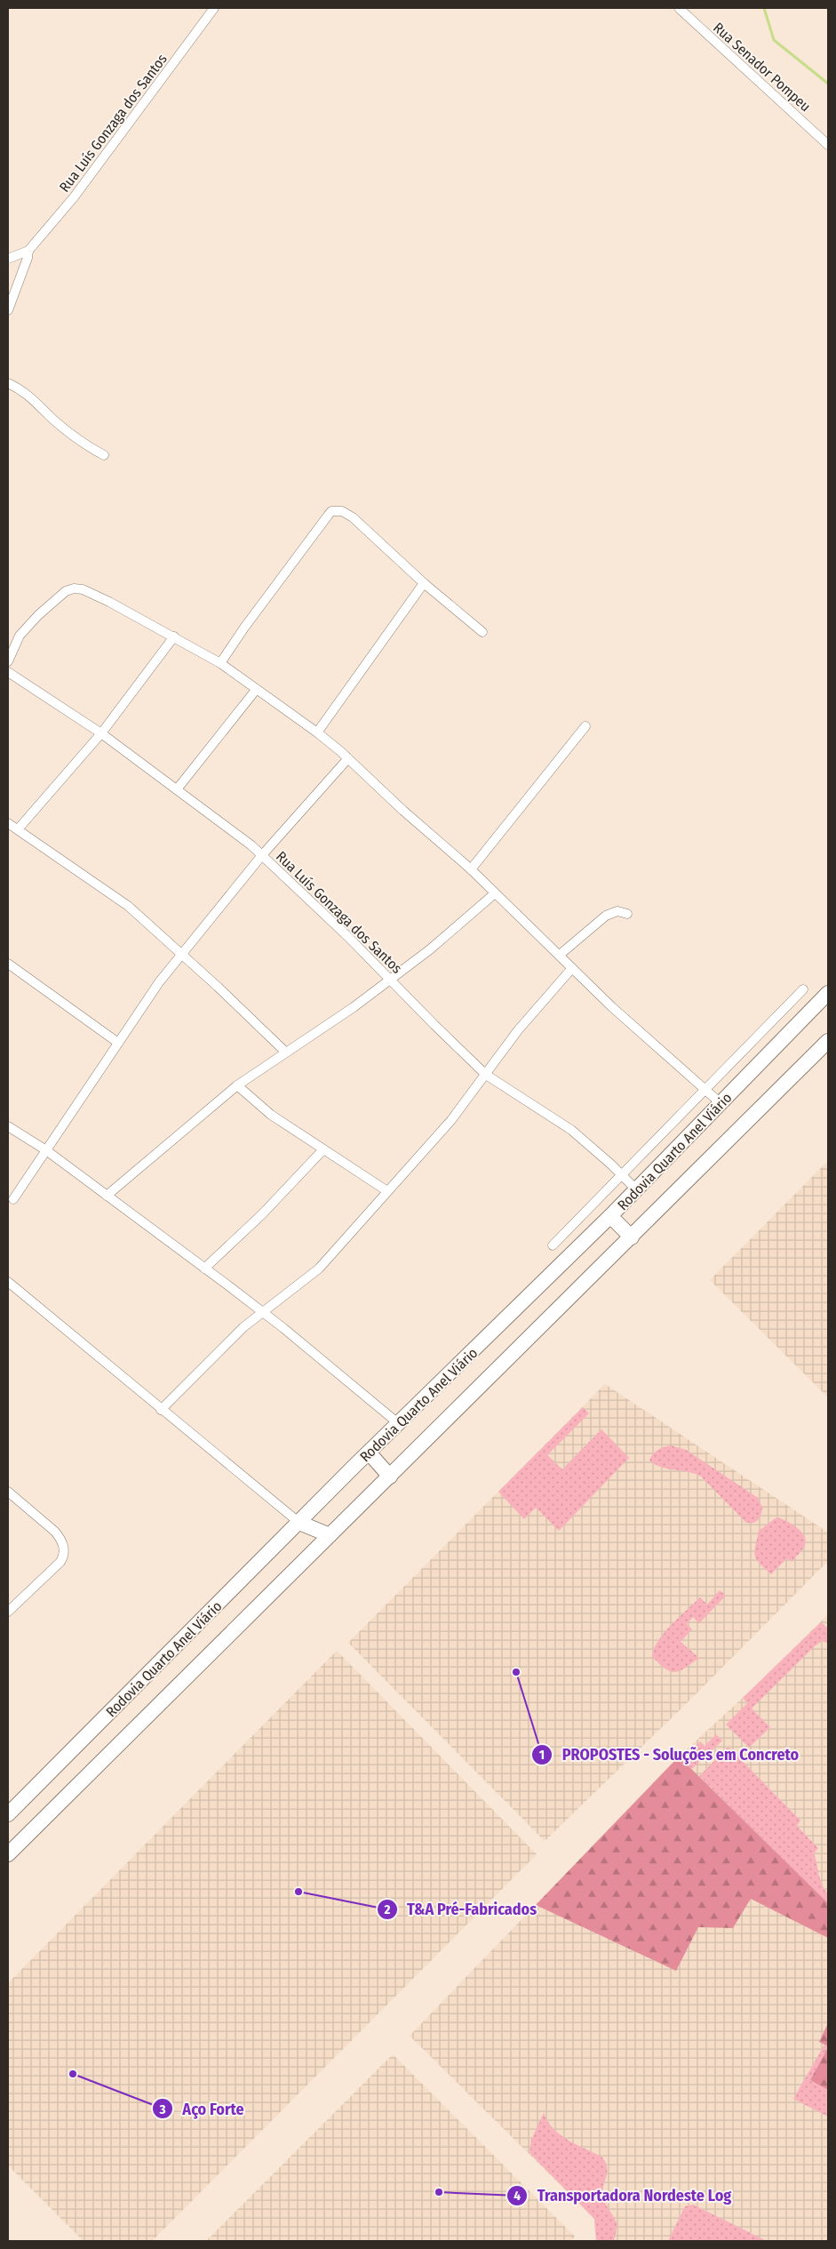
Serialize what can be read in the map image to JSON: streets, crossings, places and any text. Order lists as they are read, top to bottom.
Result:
{
  "streets": {
    "highway": ["Rodovia Quarto Anel Viário"],
    "street": ["Rua Senador Pompeu", "Rua Luís Gonzaga dos Santos"]
  },
  "crossings": [
    ["Rua Luís Gonzaga dos Santos", "Rodovia Quarto Anel Viário"]
  ],
  "places": [
    "PROPOSTES - Soluções em Concreto",
    "T&A Pré-Fabricados",
    "Aço Forte",
    "Transportadora Nordeste Log"
  ]
}
